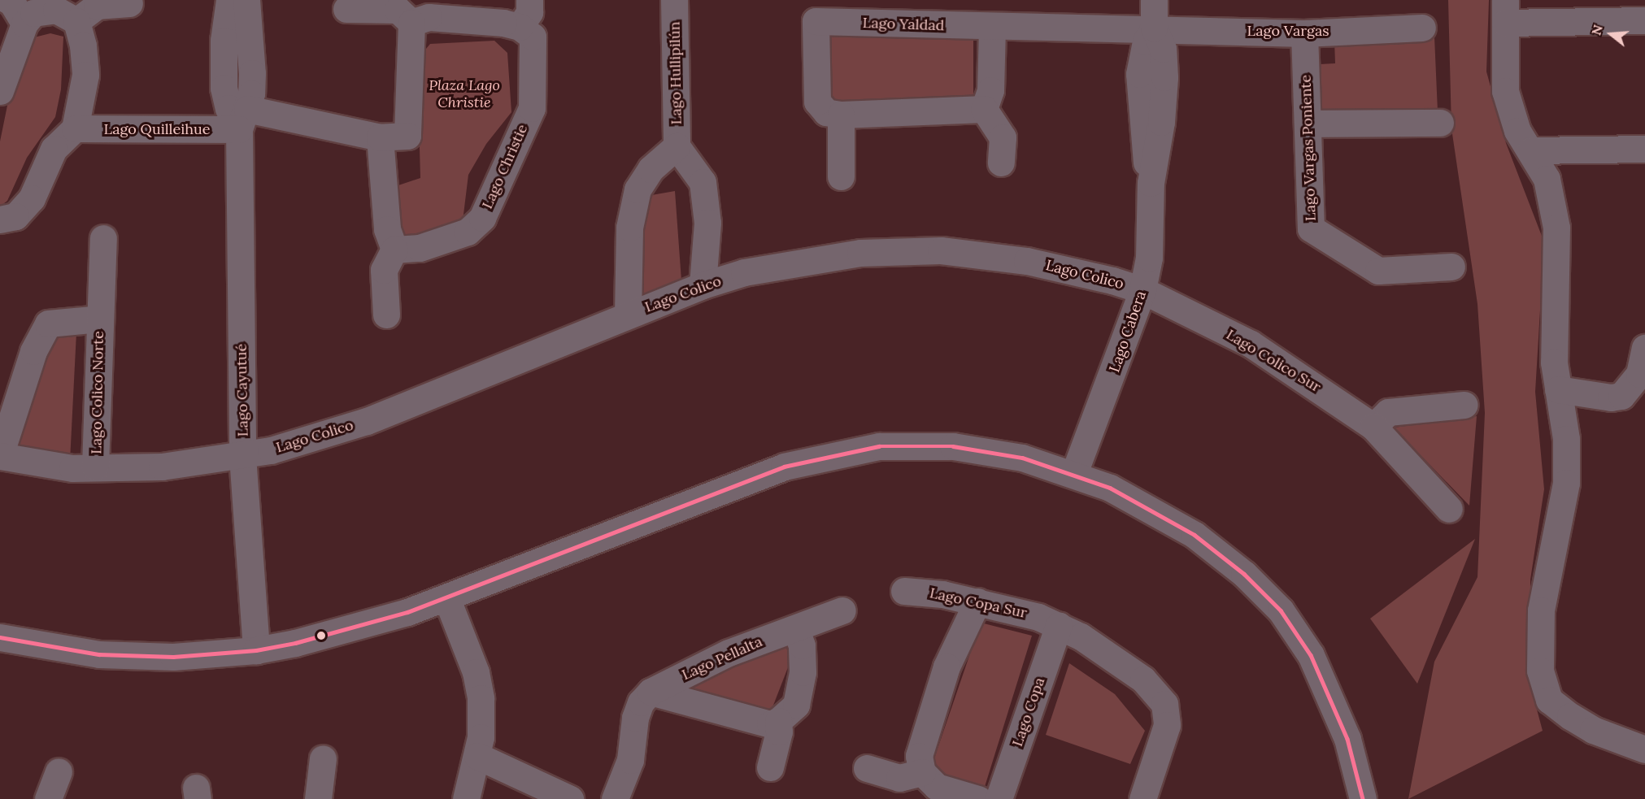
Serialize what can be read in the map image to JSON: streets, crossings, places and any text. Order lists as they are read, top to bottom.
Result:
{
  "streets": {
    "street": [
      "Lago Yaldad",
      "Lago Vargas",
      "Lago Hullipilún",
      "Lago Quilleihue",
      "Lago Vargas Poniente",
      "Lago Christie",
      "Lago Colico",
      "Lago Cabera",
      "Lago Colico Sur",
      "Lago Cayutué",
      "Lago Colico Norte",
      "Lago Copa Sur",
      "Lago Pellalta",
      "Lago Copa"
    ]
  },
  "crossings": [
    ["Lago Yaldad", "Lago Vargas"],
    ["Lago Yaldad", "Lago Cabera"],
    ["Lago Vargas", "Lago Vargas Poniente"],
    ["Lago Vargas", "Lago Cabera"],
    ["Lago Hullipilún", "Lago Colico"],
    ["Lago Quilleihue", "Lago Cayutué"],
    ["Lago Colico", "Lago Cabera"],
    ["Lago Colico", "Lago Colico Sur"],
    ["Lago Colico", "Lago Cayutué"],
    ["Lago Colico", "Lago Colico Norte"],
    ["Lago Cabera", "Lago Colico Sur"],
    ["Lago Cayutué", "Lago Colico Norte"],
    ["Lago Copa Sur", "Lago Copa"]
  ],
  "parks": ["Plaza Lago Christie"],
  "north": "left"
}
